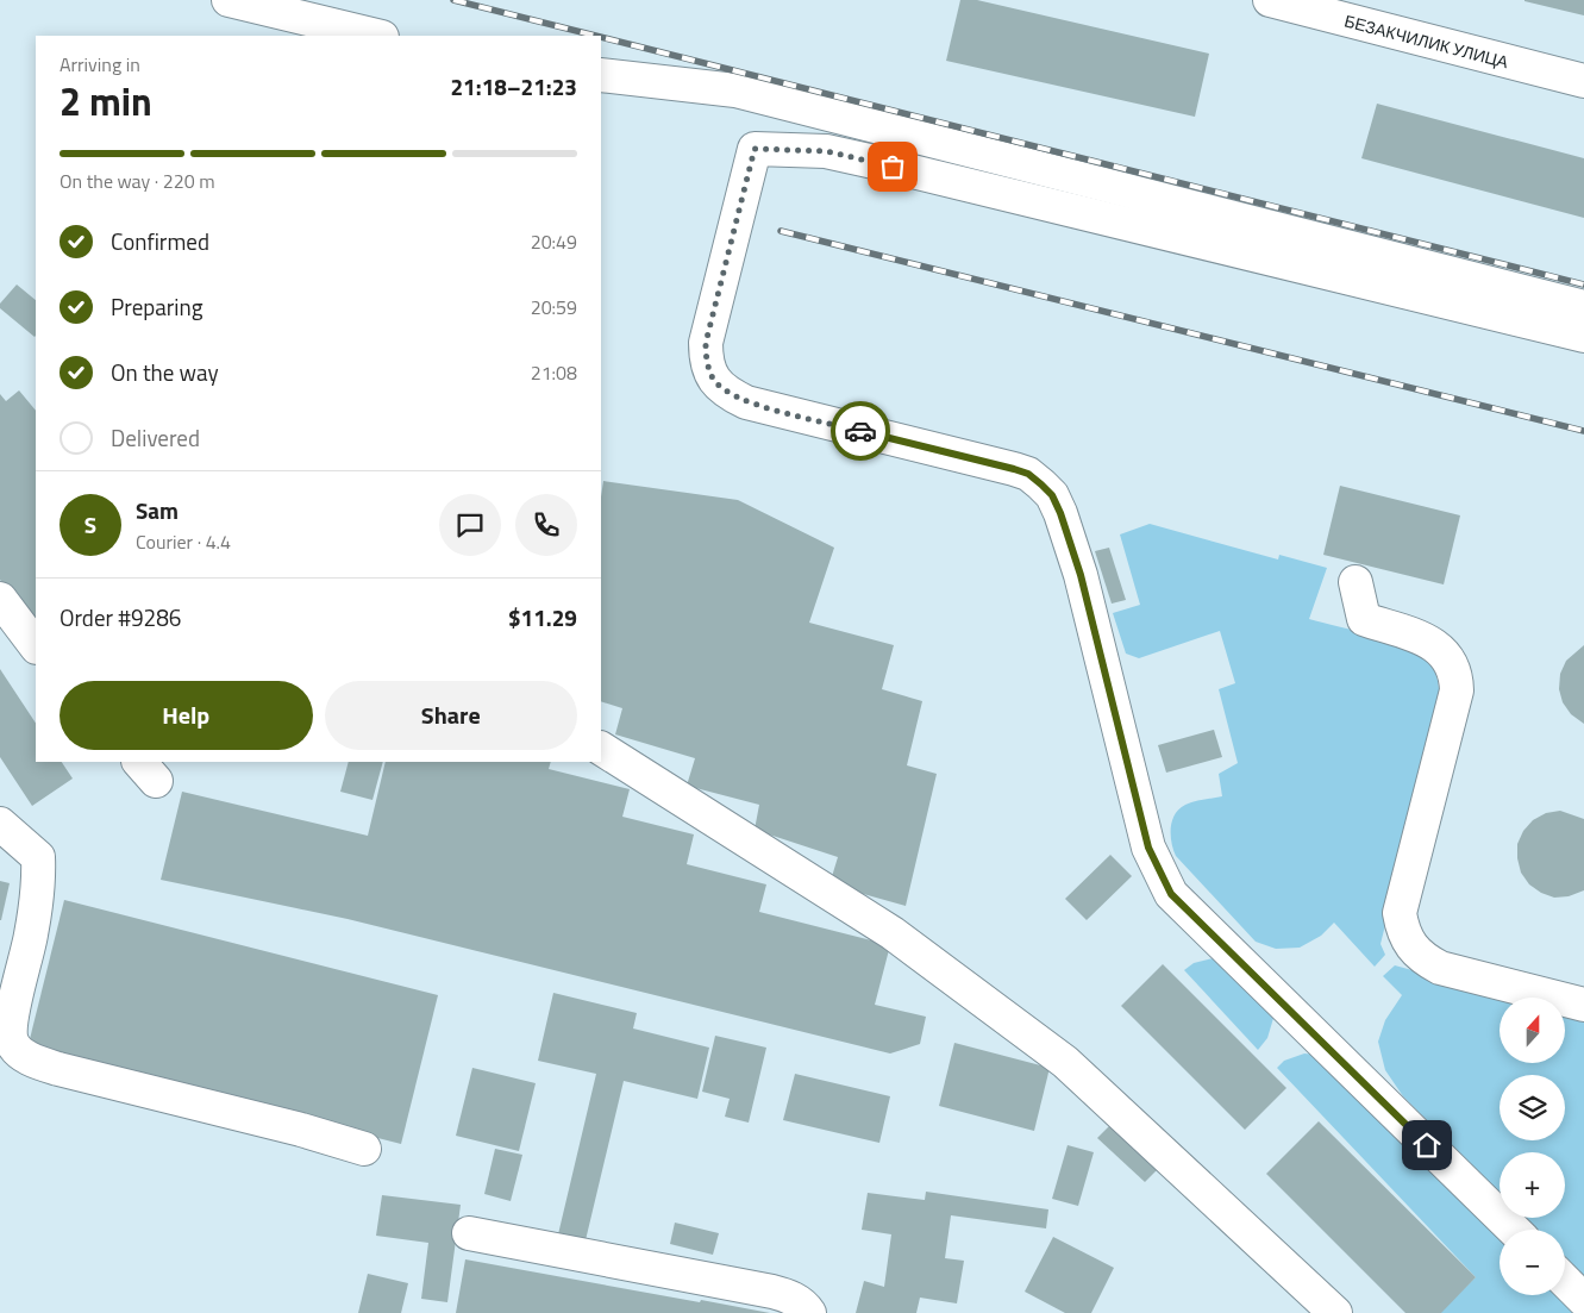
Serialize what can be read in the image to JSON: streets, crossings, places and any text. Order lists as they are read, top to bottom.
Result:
{
  "streets": {
    "street": ["БЕЗАКЧИЛИК УЛИЦА"]
  },
  "north": "top",
  "page": {
    "heading": ["2 min", "Arriving in", "21:18–21:23"],
    "panel": [
      "Sam",
      "Courier · 4.4",
      "Order #9286",
      "$11.29"
    ],
    "bar": "On the way · 220 m",
    "list": [
      ["Confirmed", "20:49"],
      ["Preparing", "20:59"],
      ["On the way", "21:08"],
      "Delivered"
    ],
    "round": "S",
    "buttons": ["Help", "Share"],
    "map_buttons": ["+", "−"]
  }
}
